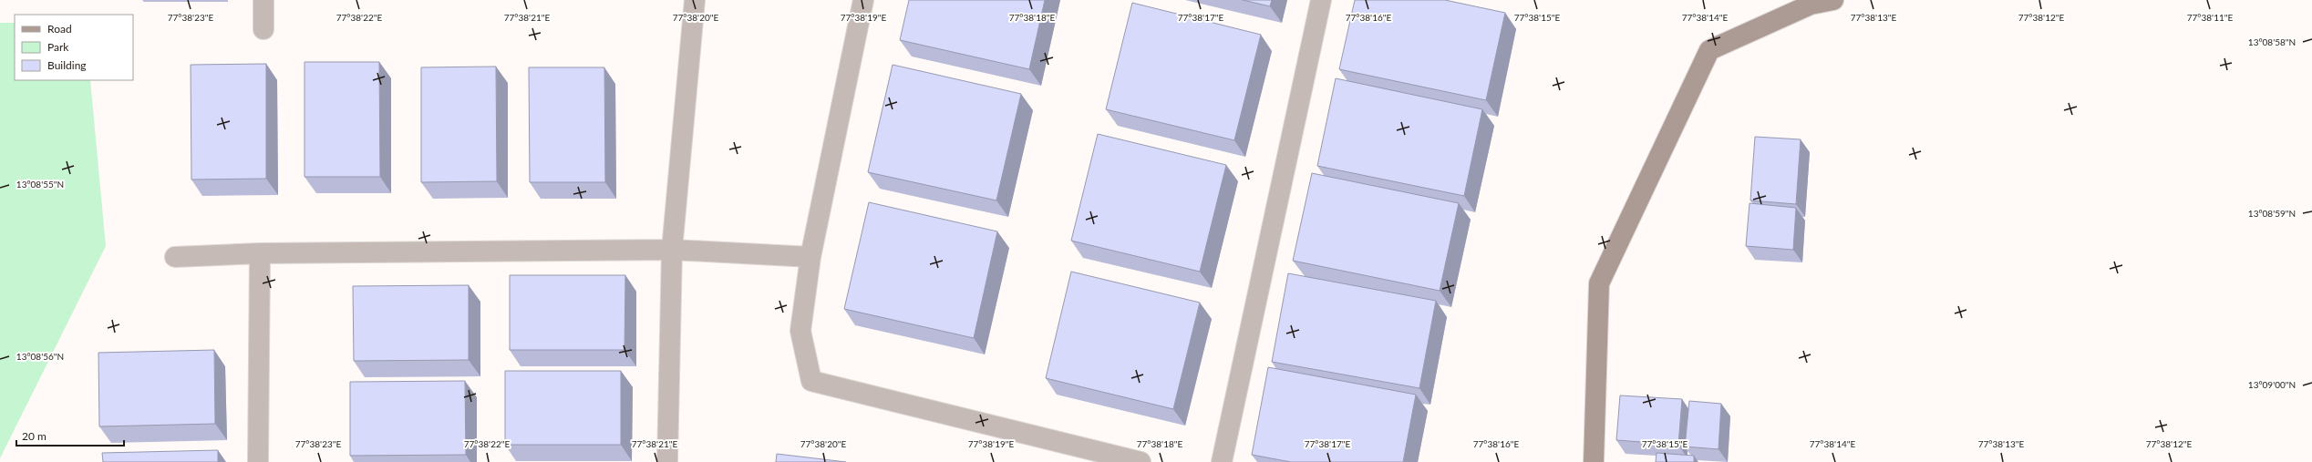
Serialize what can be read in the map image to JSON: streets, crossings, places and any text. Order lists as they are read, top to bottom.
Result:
{
  "legend": ["Road", "Park", "Building"],
  "scale_bar": "20 m",
  "coordinates": [
    "77°38'23\"E",
    "77°38'22\"E",
    "77°38'21\"E",
    "77°38'20\"E",
    "77°38'19\"E",
    "77°38'18\"E",
    "77°38'17\"E",
    "77°38'16\"E",
    "77°38'15\"E",
    "77°38'14\"E",
    "77°38'13\"E",
    "77°38'12\"E",
    "77°38'11\"E",
    "13°08'58\"N",
    "13°08'55\"N",
    "13°08'59\"N",
    "13°08'56\"N",
    "13°09'00\"N"
  ]
}
